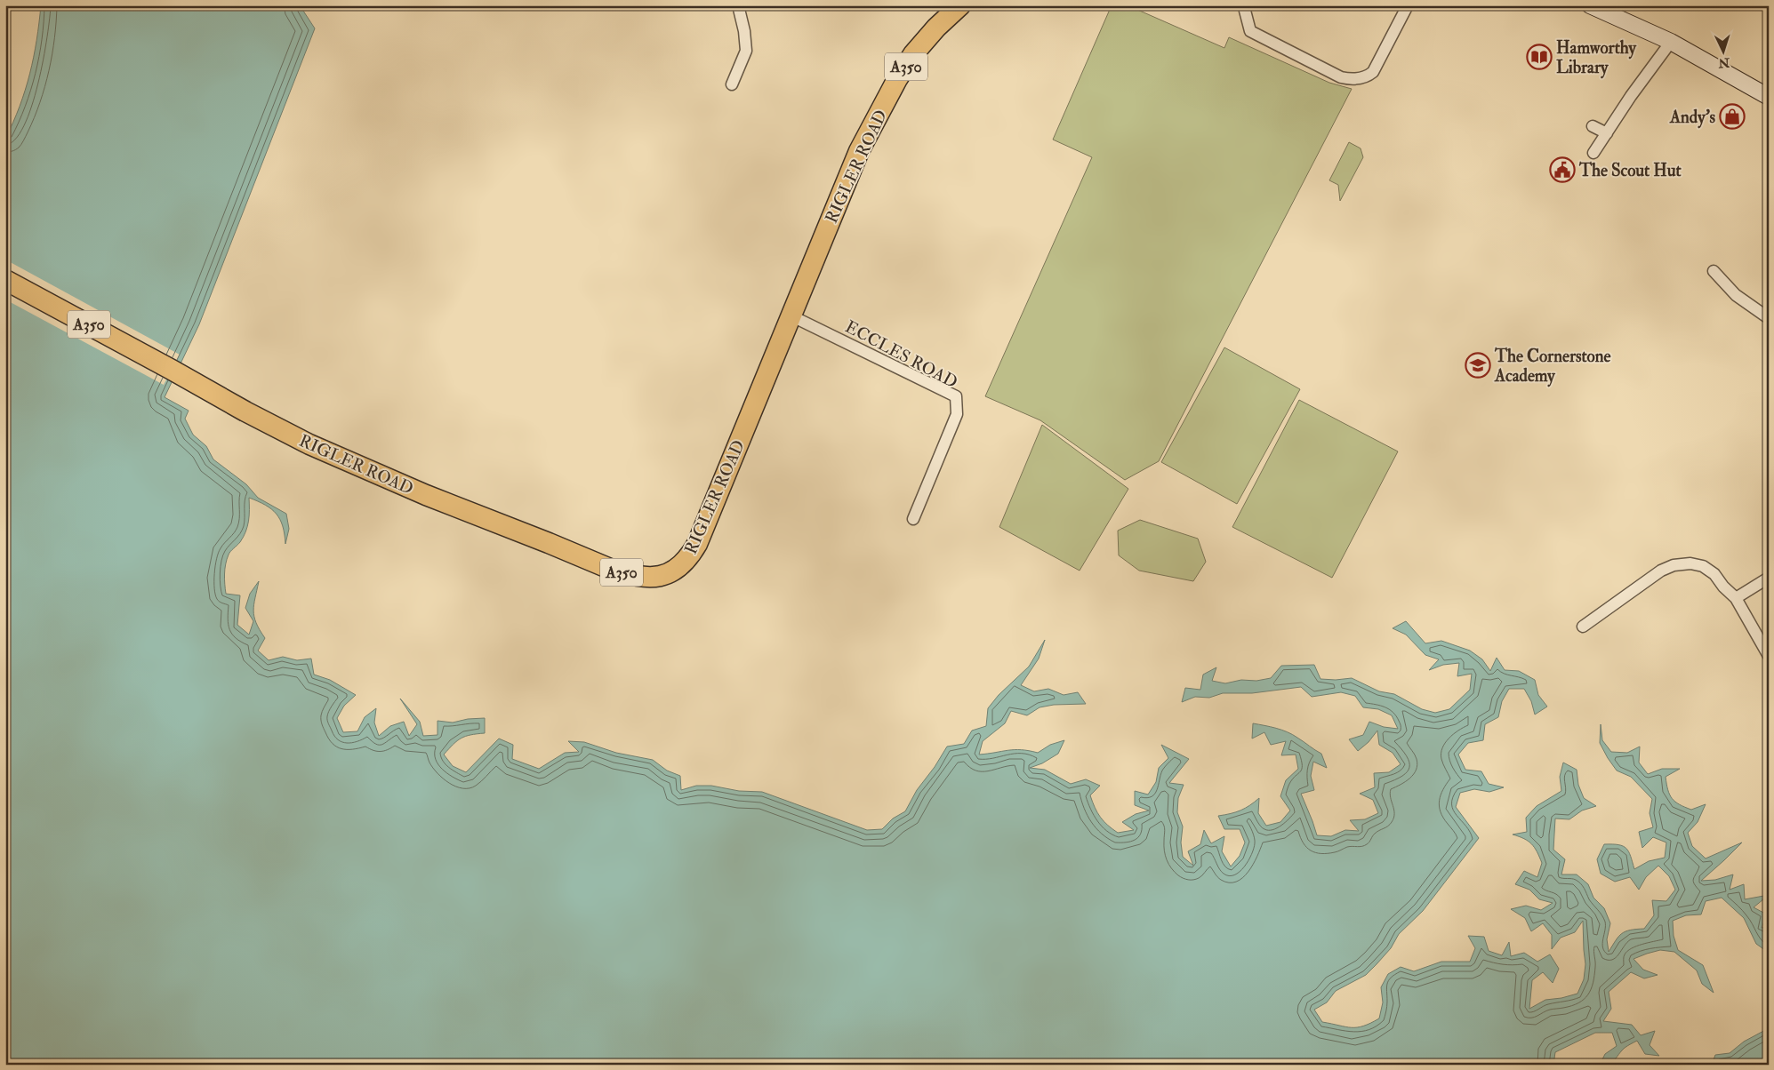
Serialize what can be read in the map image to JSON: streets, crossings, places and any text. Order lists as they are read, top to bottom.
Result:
{
  "streets": {
    "highway": ["A350", "RIGLER ROAD"],
    "street": ["ECCLES ROAD"]
  },
  "crossings": [
    ["RIGLER ROAD", "ECCLES ROAD"]
  ],
  "places": {
    "library": ["Hamworthy Library"],
    "shop": ["Andy's"],
    "public building": ["The Scout Hut"],
    "school or university": ["The Cornerstone Academy"]
  },
  "north": "bottom"
}
